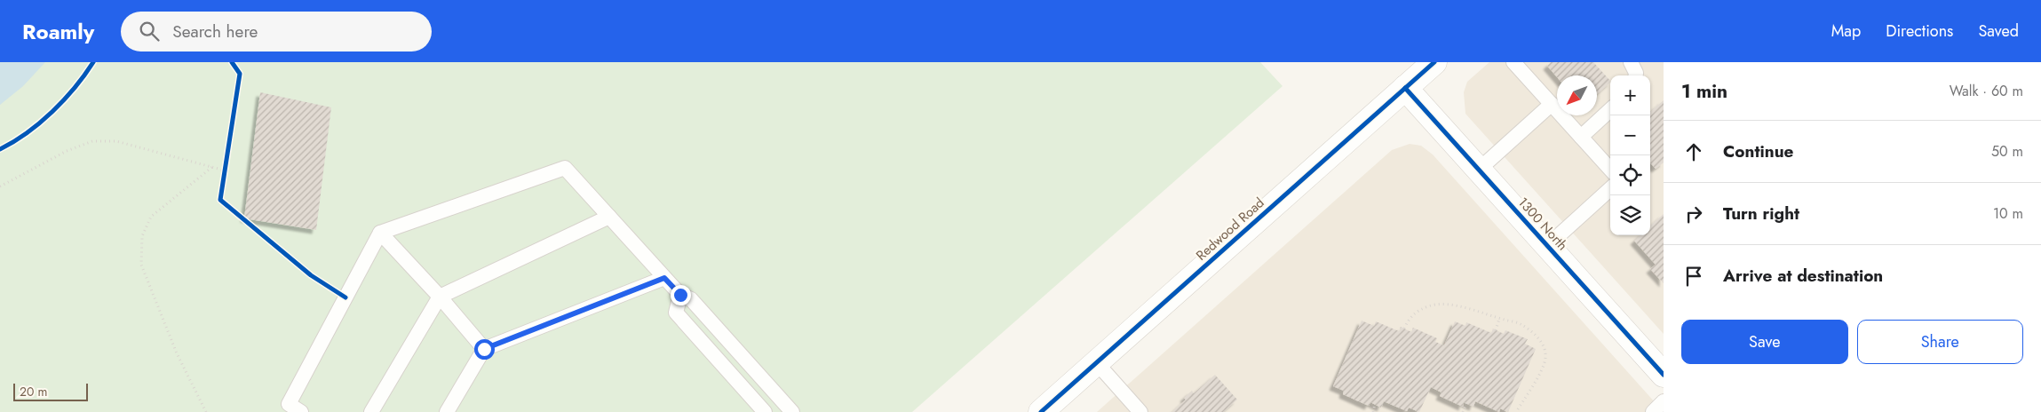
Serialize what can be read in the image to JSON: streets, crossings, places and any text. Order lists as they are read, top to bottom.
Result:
{
  "streets": {
    "main road": ["1300 North", "Redwood Road"]
  },
  "crossings": [
    ["1300 North", "Redwood Road"]
  ],
  "scale_bar": "20 m",
  "north": "bottom left",
  "page": {
    "header": "Roamly",
    "search": "Search here",
    "nav": ["Map", "Directions", "Saved"],
    "heading": ["1 min", "Walk · 60 m"],
    "map_buttons": ["+", "−"],
    "list": [
      ["Continue", "50 m"],
      ["Turn right", "10 m"],
      "Arrive at destination"
    ],
    "buttons": ["Save", "Share"],
    "scale": "20 m"
  }
}
